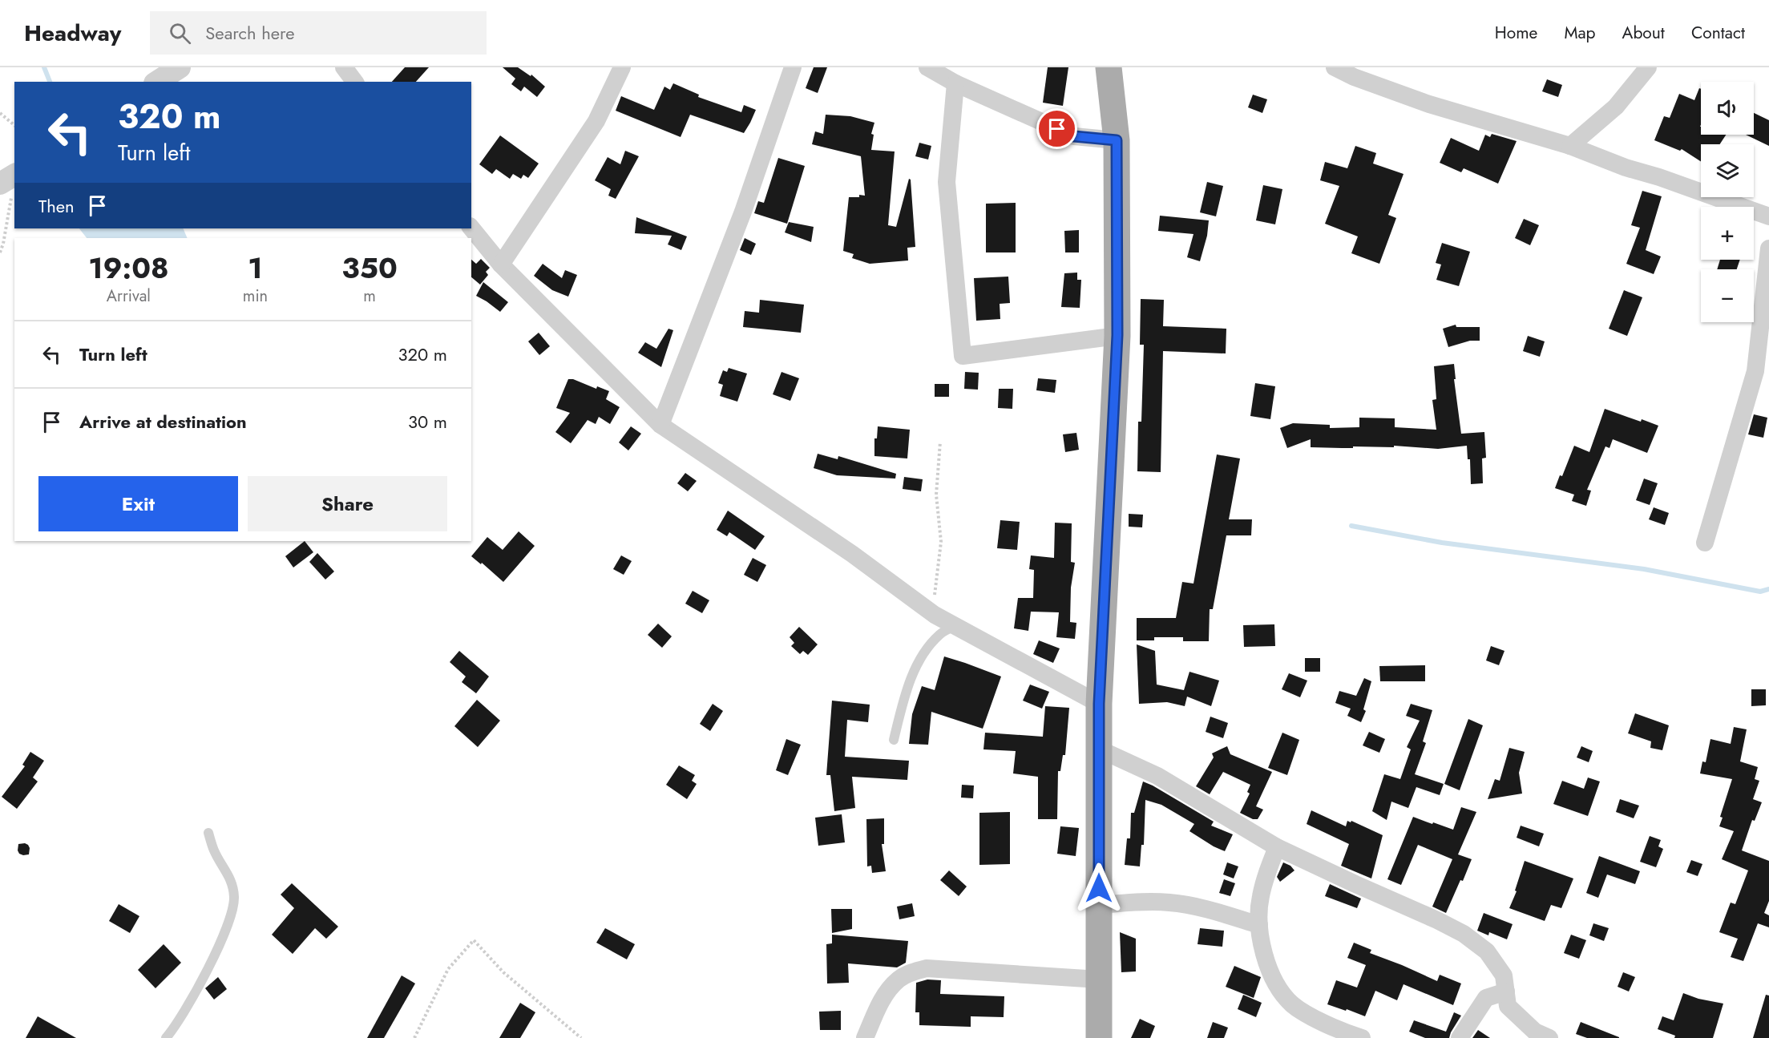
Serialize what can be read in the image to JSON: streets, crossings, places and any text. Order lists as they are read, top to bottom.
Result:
{
  "page": {
    "header": "Headway",
    "search": "Search here",
    "nav": [
      "Home",
      "Map",
      "About",
      "Contact"
    ],
    "map_buttons": ["+", "−"],
    "turn": ["320 m", "Turn left"],
    "then": "Then",
    "eta": [
      "19:08",
      "Arrival",
      "1",
      "min",
      "350",
      "m"
    ],
    "list": [
      {
        "name": "Turn left",
        "value": "320 m"
      },
      {
        "name": "Arrive at destination",
        "value": "30 m"
      }
    ],
    "buttons": ["Exit", "Share"]
  }
}
